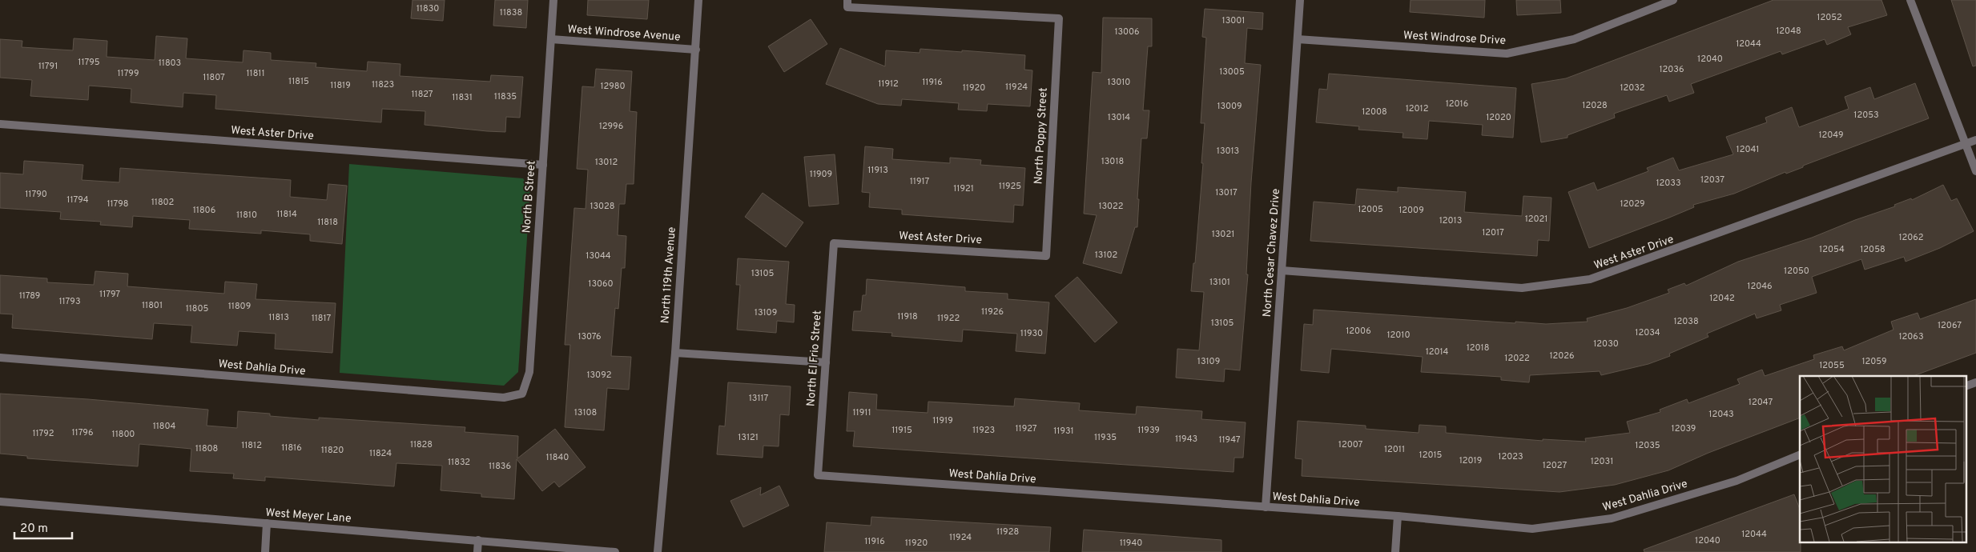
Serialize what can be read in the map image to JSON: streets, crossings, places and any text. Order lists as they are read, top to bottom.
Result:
{
  "streets": {
    "street": [
      "West Windrose Avenue",
      "West Windrose Drive",
      "West Aster Drive",
      "North Poppy Street",
      "North B Street",
      "North Cesar Chavez Drive",
      "North 119th Avenue",
      "North El Frio Street",
      "West Dahlia Drive",
      "West Meyer Lane"
    ]
  },
  "crossings": [
    ["West Windrose Avenue", "North B Street"],
    ["West Windrose Avenue", "North 119th Avenue"],
    ["West Windrose Drive", "North Cesar Chavez Drive"],
    ["West Aster Drive", "North Poppy Street"],
    ["West Aster Drive", "North B Street"],
    ["West Aster Drive", "North Cesar Chavez Drive"],
    ["West Aster Drive", "North El Frio Street"],
    ["North B Street", "West Dahlia Drive"],
    ["North Cesar Chavez Drive", "West Dahlia Drive"],
    ["North El Frio Street", "West Dahlia Drive"]
  ],
  "house_numbers": [
    "11830",
    "11838",
    "12052",
    "13001",
    "12048",
    "13006",
    "12044",
    "12040",
    "11795",
    "11803",
    "11791",
    "12036",
    "13005",
    "11799",
    "11811",
    "11807",
    "11815",
    "11916",
    "13010",
    "11912",
    "11823",
    "11819",
    "12980",
    "11924",
    "11920",
    "12032",
    "11827",
    "11835",
    "11831",
    "12016",
    "12028",
    "13009",
    "12012",
    "12008",
    "12053",
    "13014",
    "12020",
    "12996",
    "12049",
    "12041",
    "13013",
    "13018",
    "13012",
    "11913",
    "11909",
    "12037",
    "11917",
    "12033",
    "11925",
    "11921",
    "13017",
    "11790",
    "11794",
    "11802",
    "11798",
    "12029",
    "13028",
    "13022",
    "12005",
    "11806",
    "12009",
    "11814",
    "11810",
    "12021",
    "12013",
    "11818",
    "12017",
    "13021",
    "12062",
    "12054",
    "12058",
    "13102",
    "13044",
    "12050",
    "13105",
    "13101",
    "13060",
    "12046",
    "11797",
    "11789",
    "12042",
    "11793",
    "11801",
    "11809",
    "11805",
    "11926",
    "13109",
    "11918",
    "11813",
    "11817",
    "11922",
    "12038",
    "13105",
    "12067",
    "12006",
    "12034",
    "11930",
    "12010",
    "13076",
    "12063",
    "12030",
    "12018",
    "12014",
    "12026",
    "12022",
    "13109",
    "12059",
    "12055",
    "13092",
    "13117",
    "12047",
    "13108",
    "11911",
    "12043",
    "11919",
    "11804",
    "11927",
    "12039",
    "11915",
    "11923",
    "11939",
    "11931",
    "11796",
    "11792",
    "11800",
    "13121",
    "11935",
    "11943",
    "11947",
    "11828",
    "12007",
    "11812",
    "12035",
    "11816",
    "11808",
    "12011",
    "11820",
    "11824",
    "12015",
    "12023",
    "11840",
    "12019",
    "12031",
    "11832",
    "12027",
    "11836",
    "11928",
    "12044",
    "11924",
    "12040",
    "11916",
    "11920",
    "11940"
  ],
  "scale_bar": "20 m"
}
